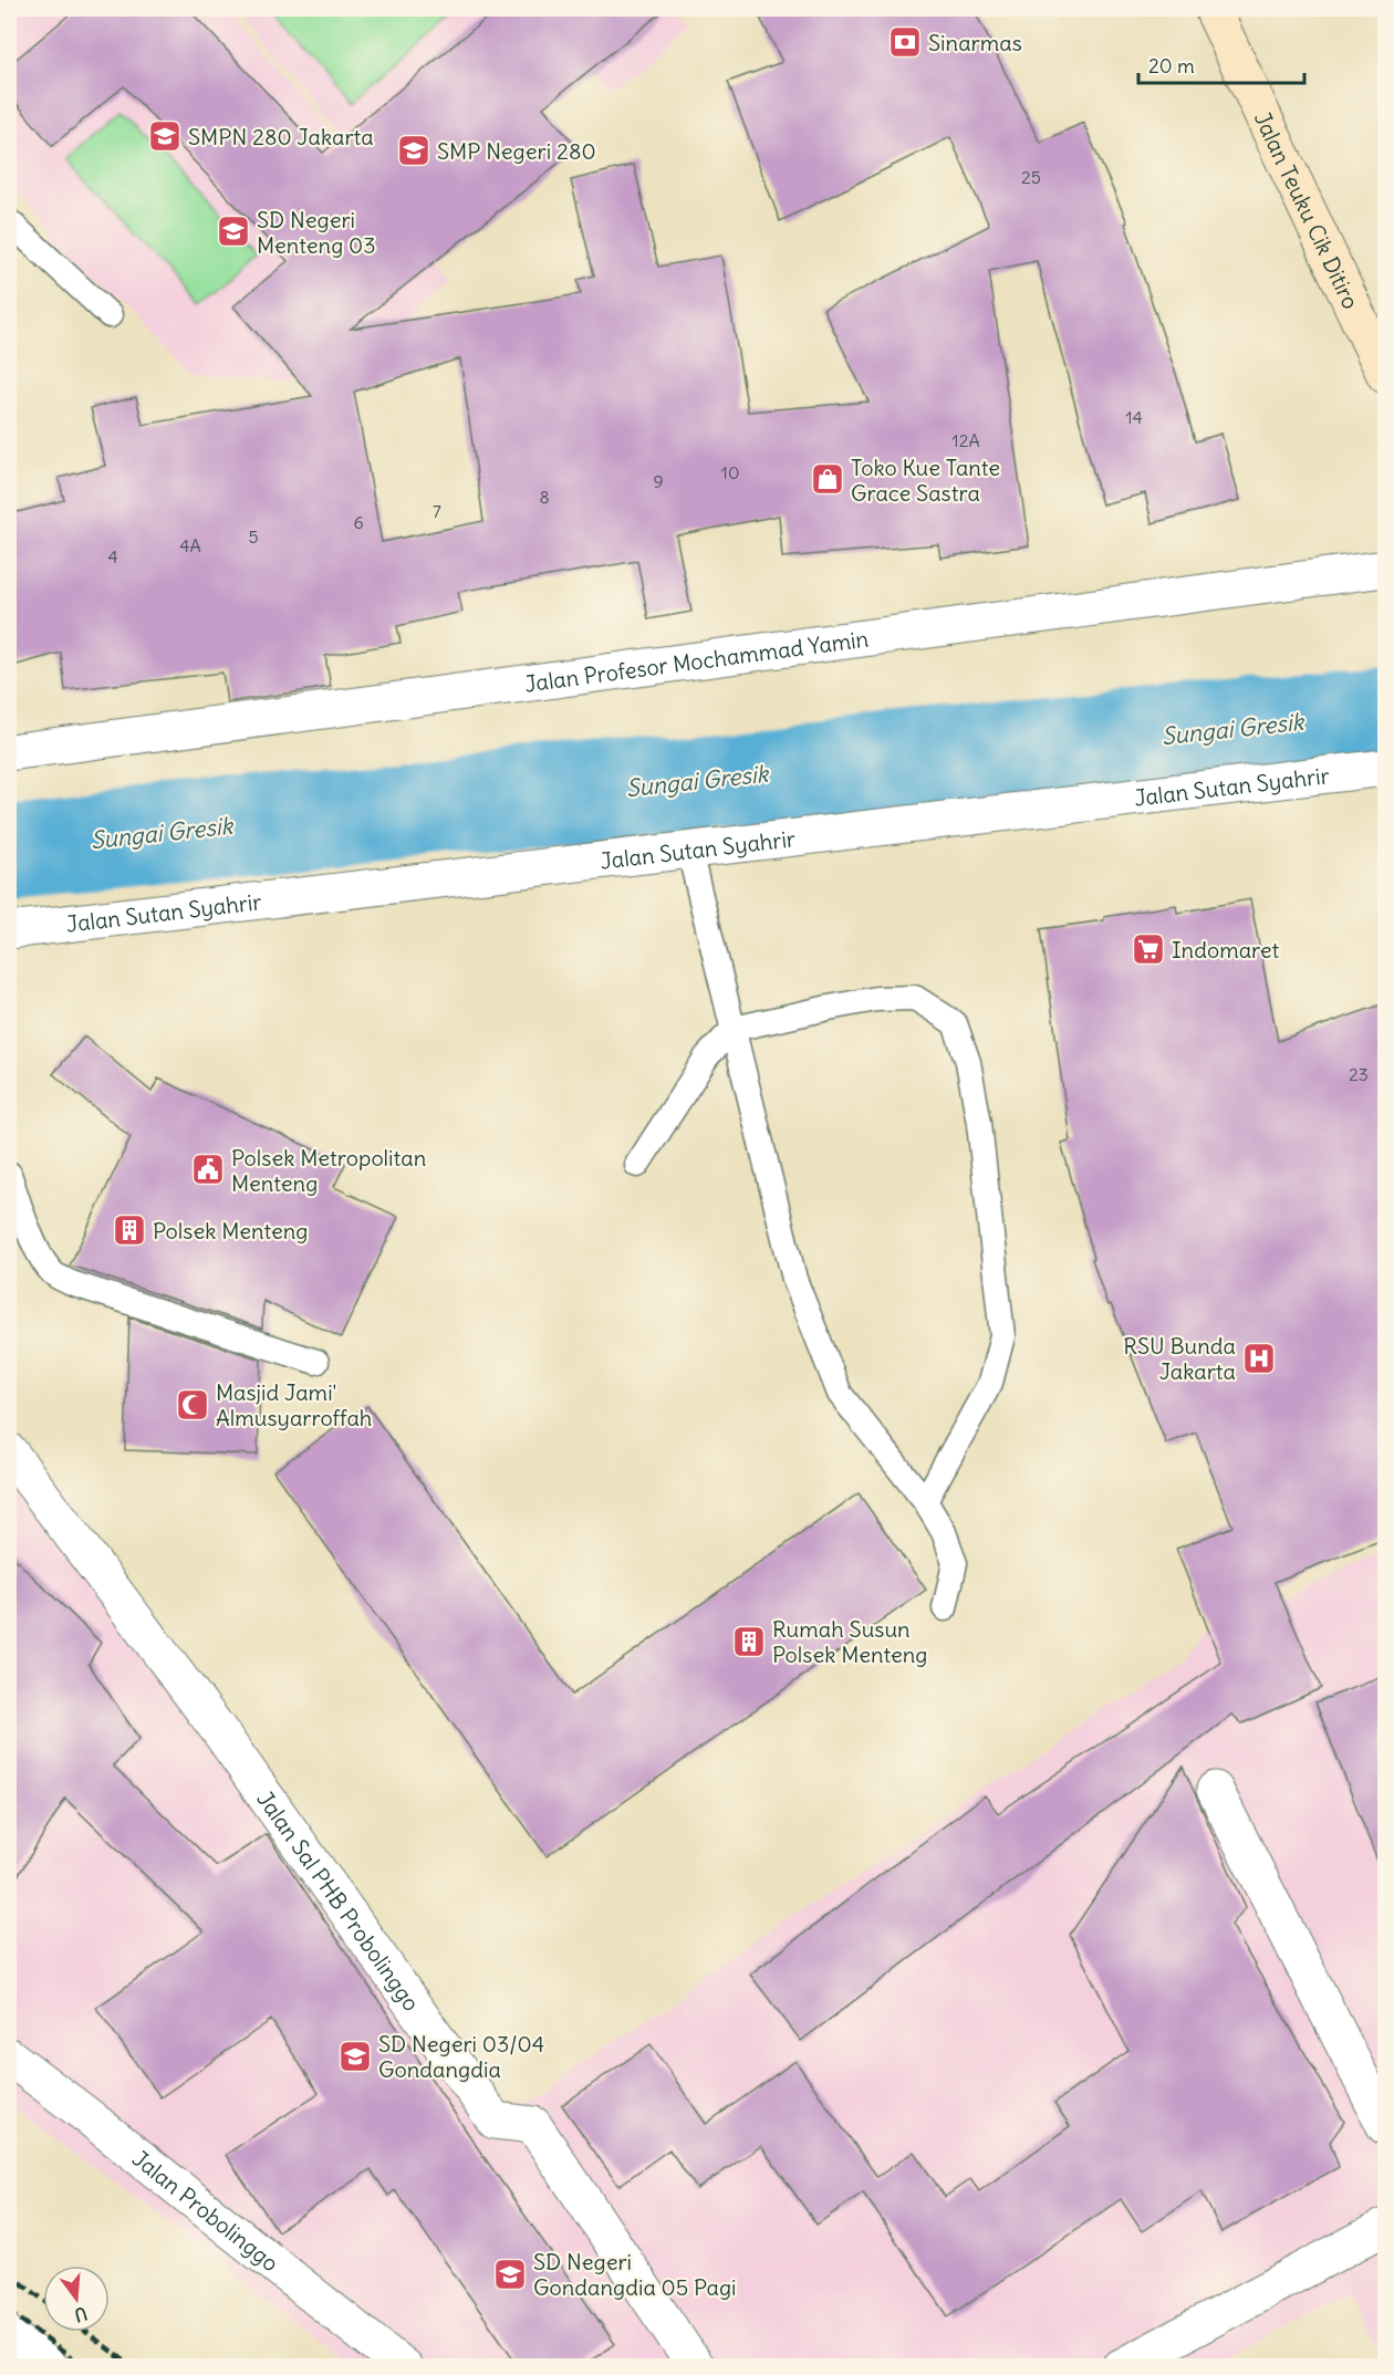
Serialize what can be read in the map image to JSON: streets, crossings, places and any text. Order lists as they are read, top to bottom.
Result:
{
  "streets": {
    "main road": ["Jalan Teuku Cik Ditiro"],
    "street": [
      "Jalan Profesor Mochammad Yamin",
      "Jalan Sutan Syahrir",
      "Jalan Sal PHB Probolinggo",
      "Jalan Probolinggo"
    ]
  },
  "water": ["Sungai Gresik"],
  "places": {
    "bank": ["Sinarmas"],
    "school or university": [
      "SMPN 280 Jakarta",
      "SMP Negeri 280",
      "SD Negeri Menteng 03",
      "SD Negeri 03/04 Gondangdia",
      "SD Negeri Gondangdia 05 Pagi"
    ],
    "shop": ["Toko Kue Tante Grace Sastra"],
    "supermarket": ["Indomaret"],
    "public building": ["Polsek Metropolitan Menteng"],
    "building": ["Polsek Menteng", "Rumah Susun Polsek Menteng"],
    "hospital": ["RSU Bunda Jakarta"],
    "mosque": ["Masjid Jami' Almusyarroffah"]
  },
  "house_numbers": [
    "25",
    "14",
    "12A",
    "10",
    "9",
    "8",
    "7",
    "6",
    "5",
    "4A",
    "4",
    "23"
  ],
  "scale_bar": "20 m",
  "north": "bottom"
}
